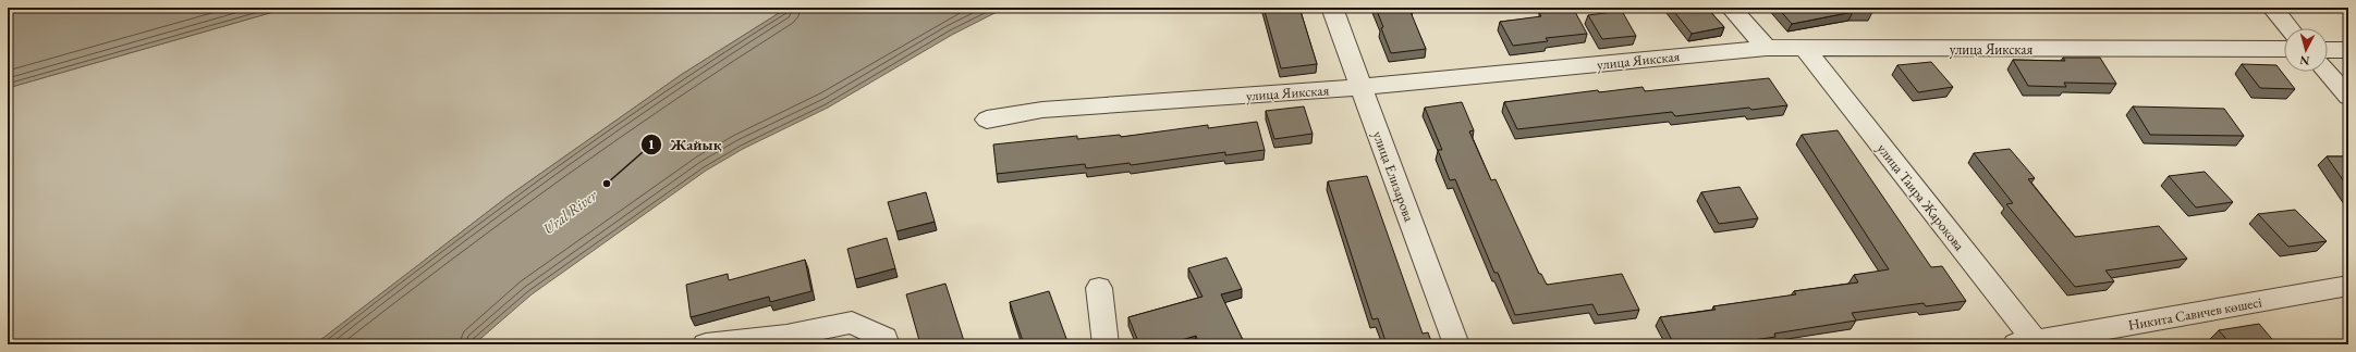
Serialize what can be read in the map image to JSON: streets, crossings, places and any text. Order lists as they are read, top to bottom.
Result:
{
  "streets": {
    "street": [
      "улица Яикская",
      "улица Елизарова",
      "улица Таира Жарокова",
      "Никита Савичев көшесі"
    ]
  },
  "crossings": [
    ["улица Яикская", "улица Елизарова"],
    ["улица Яикская", "улица Таира Жарокова"],
    ["улица Таира Жарокова", "Никита Савичев көшесі"]
  ],
  "water": ["Ural River"],
  "places": ["Жайық"],
  "north": "bottom"
}
